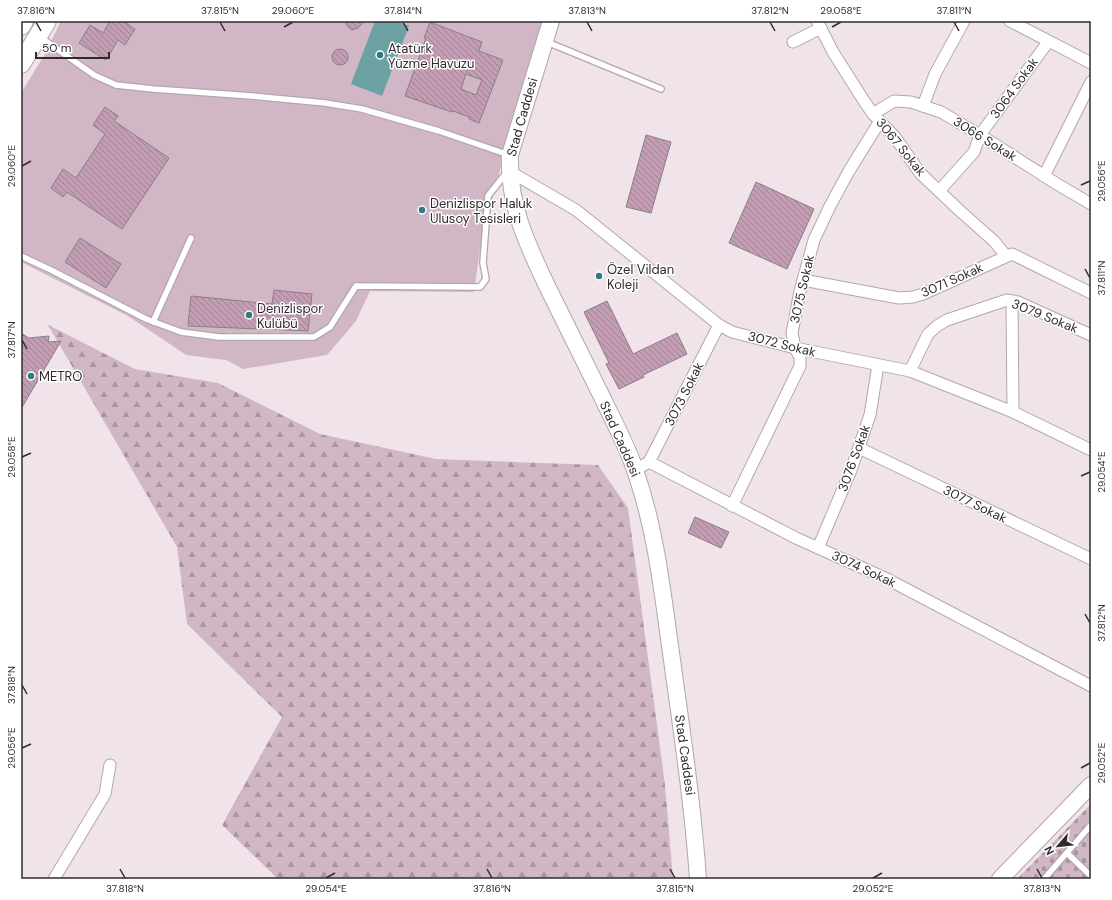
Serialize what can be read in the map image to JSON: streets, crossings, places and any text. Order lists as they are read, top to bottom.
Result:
{
  "streets": {
    "street": [
      "3064 Sokak",
      "Stad Caddesi",
      "3066 Sokak",
      "3067 Sokak",
      "3071 Sokak",
      "3075 Sokak",
      "3079 Sokak",
      "3072 Sokak",
      "3073 Sokak",
      "3076 Sokak",
      "3077 Sokak",
      "3074 Sokak"
    ]
  },
  "crossings": [
    ["3064 Sokak", "3066 Sokak"],
    ["3064 Sokak", "3067 Sokak"],
    ["Stad Caddesi", "3072 Sokak"],
    ["Stad Caddesi", "3073 Sokak"],
    ["Stad Caddesi", "3074 Sokak"],
    ["3066 Sokak", "3067 Sokak"],
    ["3066 Sokak", "3075 Sokak"],
    ["3067 Sokak", "3071 Sokak"],
    ["3067 Sokak", "3075 Sokak"],
    ["3071 Sokak", "3075 Sokak"],
    ["3075 Sokak", "3072 Sokak"],
    ["3075 Sokak", "3074 Sokak"],
    ["3079 Sokak", "3072 Sokak"],
    ["3072 Sokak", "3073 Sokak"],
    ["3072 Sokak", "3076 Sokak"],
    ["3073 Sokak", "3074 Sokak"],
    ["3076 Sokak", "3077 Sokak"],
    ["3076 Sokak", "3074 Sokak"]
  ],
  "places": [
    "Atatürk Yüzme Havuzu",
    "Denizlispor Haluk Ulusoy Tesisleri",
    "Özel Vildan Koleji",
    "Denizlispor Kulübü",
    "METRO"
  ],
  "scale_bar": "50 m",
  "north": "bottom left",
  "coordinates": [
    "37.816°N",
    "37.815°N",
    "29.060°E",
    "37.814°N",
    "37.813°N",
    "37.812°N",
    "29.058°E",
    "37.811°N",
    "29.056°E",
    "37.817°N",
    "29.054°E",
    "37.818°N",
    "29.052°E"
  ]
}
